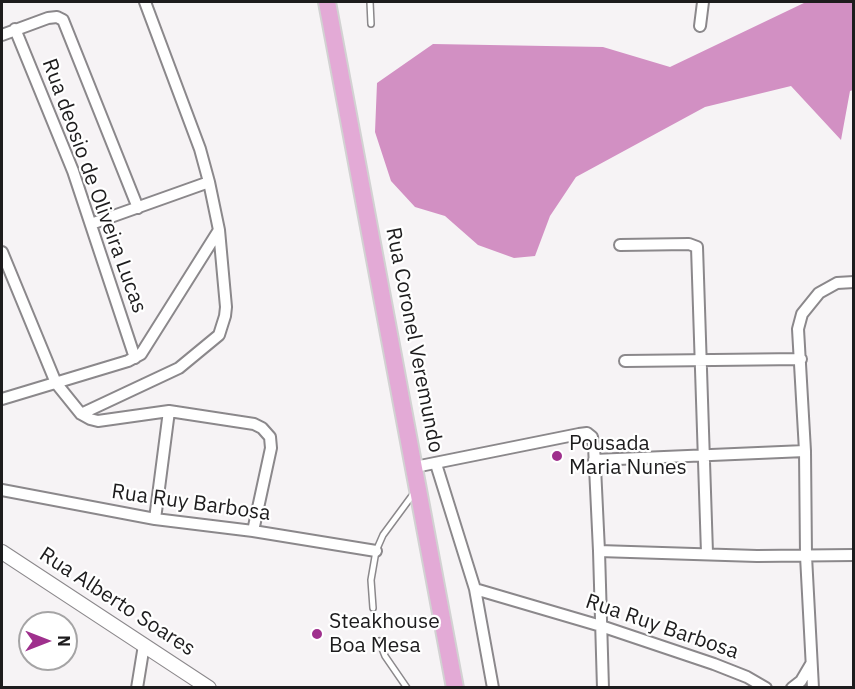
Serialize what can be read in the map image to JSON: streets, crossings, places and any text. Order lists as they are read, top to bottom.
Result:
{
  "streets": {
    "highway": ["Rua Coronel Veremundo"],
    "main road": ["Rua Alberto Soares"],
    "street": ["Rua deosio de Oliveira Lucas", "Rua Ruy Barbosa"]
  },
  "places": ["Pousada Maria Nunes", "Steakhouse Boa Mesa"],
  "north": "right"
}
